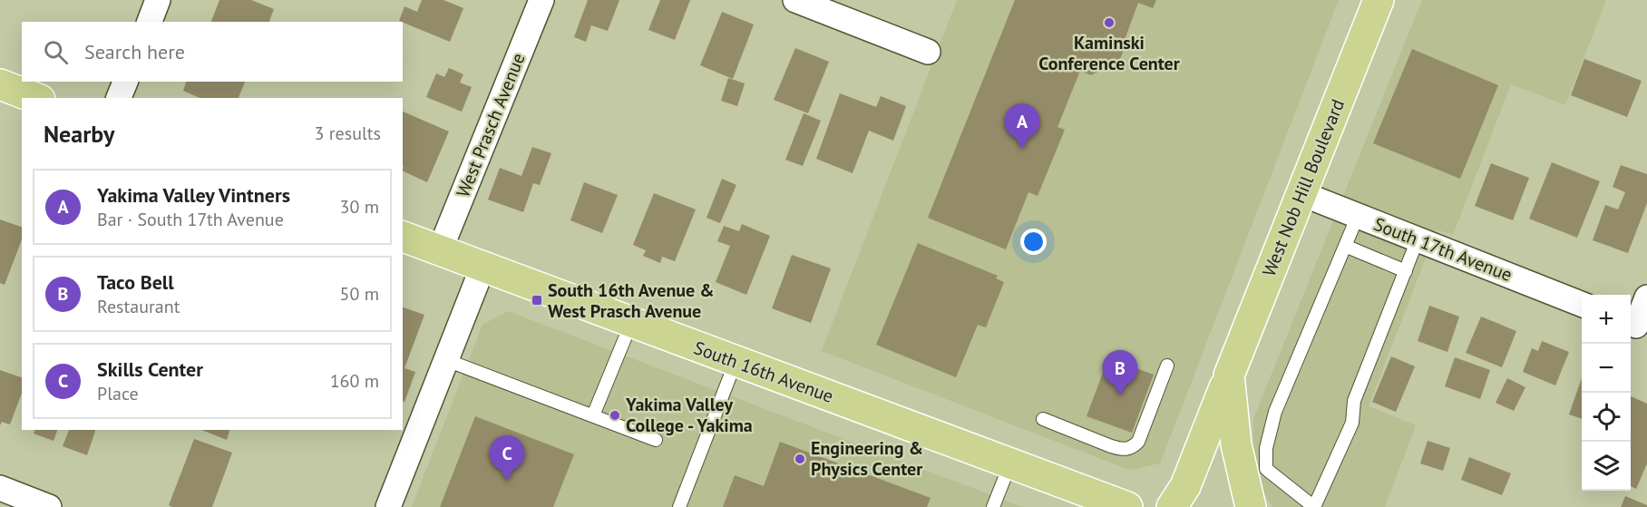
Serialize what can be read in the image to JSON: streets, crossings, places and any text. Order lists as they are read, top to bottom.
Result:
{
  "streets": {
    "main road": ["West Nob Hill Boulevard", "South 16th Avenue"],
    "street": ["West Prasch Avenue", "South 17th Avenue"]
  },
  "crossings": [
    ["West Prasch Avenue", "South 16th Avenue"],
    ["West Nob Hill Boulevard", "South 17th Avenue"]
  ],
  "places": {
    "other": ["Kaminski Conference Center", "Yakima Valley College - Yakima", "Engineering & Physics Center"],
    "transit": ["South 16th Avenue & West Prasch Avenue"]
  },
  "page": {
    "search": "Search here",
    "heading": ["Nearby", "3 results"],
    "pins": ["A", "B", "C"],
    "list": [
      {
        "mark": "A",
        "name": "Yakima Valley Vintners",
        "note": "Bar · South 17th Avenue",
        "value": "30 m"
      },
      {
        "mark": "B",
        "name": "Taco Bell",
        "note": "Restaurant",
        "value": "50 m"
      },
      {
        "mark": "C",
        "name": "Skills Center",
        "note": "Place",
        "value": "160 m"
      }
    ],
    "map_buttons": ["+", "−"]
  }
}
